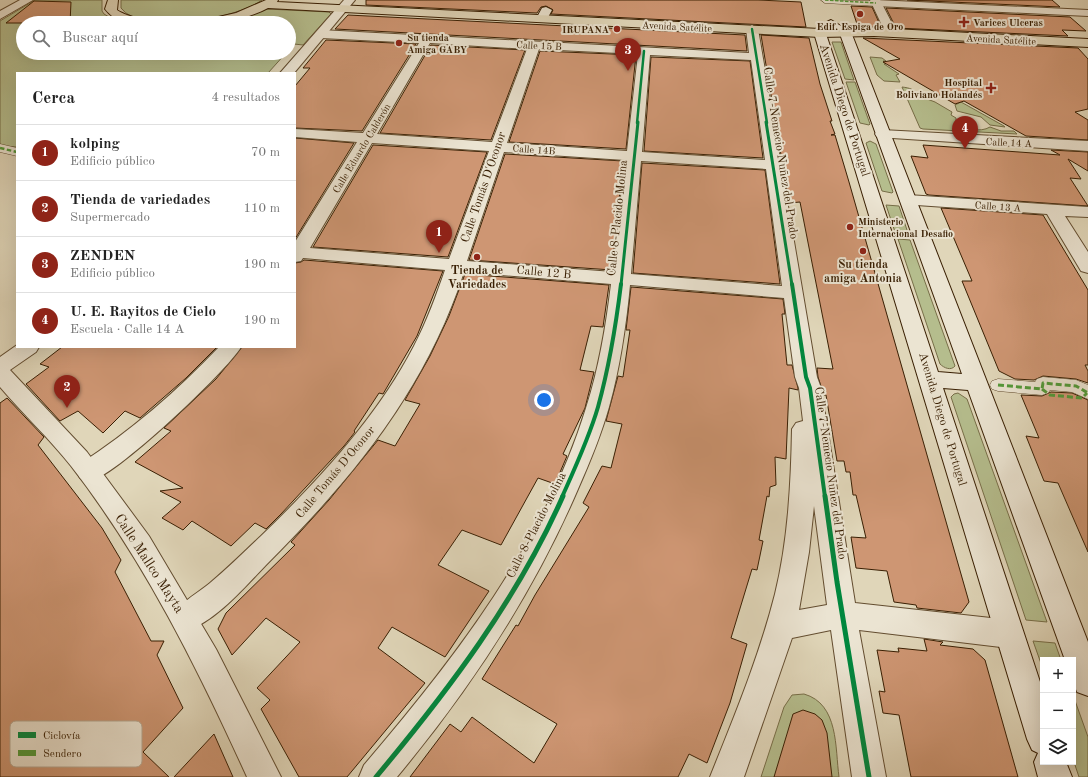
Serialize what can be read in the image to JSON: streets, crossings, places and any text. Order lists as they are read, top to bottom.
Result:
{
  "streets": {
    "main road": ["Avenida Satélite"],
    "street": [
      "Calle 15 B",
      "Avenida Diego de Portugal",
      "Calle 14 A",
      "Calle Eduardo Calderón",
      "Calle 14B",
      "Calle 7-Nemecio Nuñez del Prado",
      "Calle Tomás D'Oconor",
      "Calle 13 A",
      "Calle 8-Placido Molina",
      "Calle 12 B",
      "Calle Mallco Mayta"
    ]
  },
  "crossings": [
    ["Avenida Satélite", "Avenida Diego de Portugal"],
    ["Avenida Satélite", "Calle 7-Nemecio Nuñez del Prado"],
    ["Calle 15 B", "Calle Eduardo Calderón"],
    ["Calle 15 B", "Calle 7-Nemecio Nuñez del Prado"],
    ["Calle 15 B", "Calle Tomás D'Oconor"],
    ["Calle 15 B", "Calle 8-Placido Molina"],
    ["Avenida Diego de Portugal", "Calle 14 A"],
    ["Avenida Diego de Portugal", "Calle 13 A"],
    ["Calle Eduardo Calderón", "Calle 14B"],
    ["Calle Eduardo Calderón", "Calle 12 B"],
    ["Calle 14B", "Calle 7-Nemecio Nuñez del Prado"],
    ["Calle 14B", "Calle Tomás D'Oconor"],
    ["Calle 14B", "Calle 8-Placido Molina"],
    ["Calle 7-Nemecio Nuñez del Prado", "Calle 12 B"],
    ["Calle Tomás D'Oconor", "Calle 12 B"],
    ["Calle Tomás D'Oconor", "Calle Mallco Mayta"],
    ["Calle 8-Placido Molina", "Calle 12 B"]
  ],
  "places": {
    "other": [
      "Edif. Espiga de Oro",
      "IRUPANA",
      "Su tienda Amiga GABY",
      "Ministerio Internacional Desafio",
      "Su tienda amiga Antonia",
      "Tienda de Variedades"
    ],
    "health": ["Varices Ulceras", "Hospital Boliviano Holandés"]
  },
  "legend": ["Ciclovía", "Sendero"],
  "page": {
    "search": "Buscar aquí",
    "pins": [
      "3",
      "4",
      "1",
      "2"
    ],
    "heading": ["Cerca", "4 resultados"],
    "list": [
      {
        "mark": "1",
        "name": "kolping",
        "note": "Edificio público",
        "value": "70 m"
      },
      {
        "mark": "2",
        "name": "Tienda de variedades",
        "note": "Supermercado",
        "value": "110 m"
      },
      {
        "mark": "3",
        "name": "ZENDEN",
        "note": "Edificio público",
        "value": "190 m"
      },
      {
        "mark": "4",
        "name": "U. E. Rayitos de Cielo",
        "note": "Escuela · Calle 14 A",
        "value": "190 m"
      }
    ],
    "map_buttons": ["+", "−"]
  }
}
